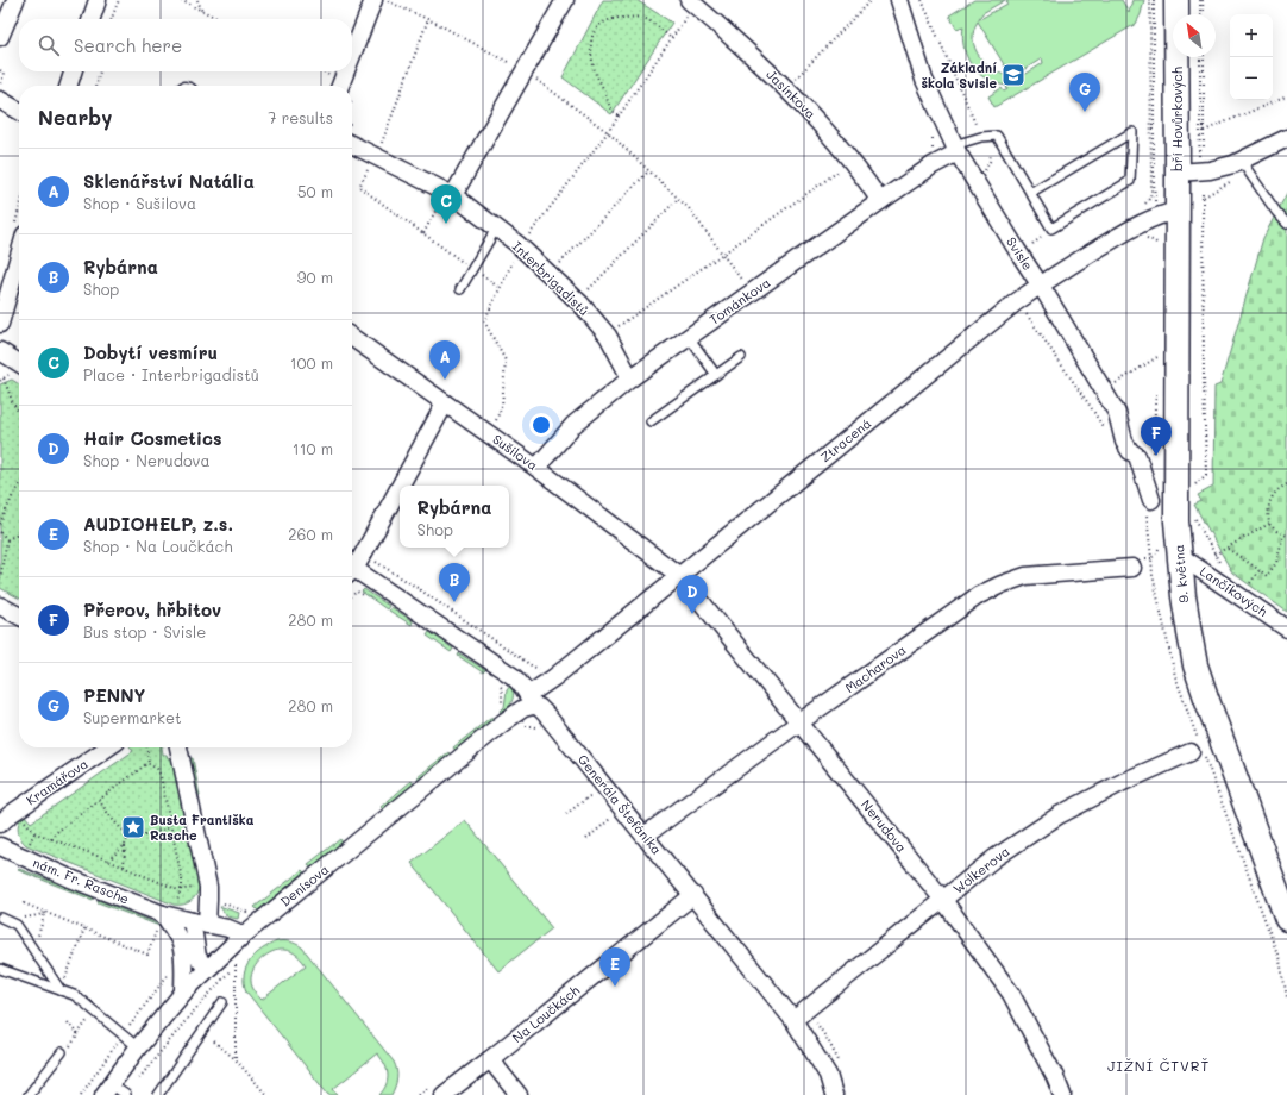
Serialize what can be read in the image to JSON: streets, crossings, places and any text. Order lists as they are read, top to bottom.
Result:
{
  "streets": {
    "main road": ["bří Hovůrkových", "9. května"],
    "street": [
      "Jasínkova",
      "Svisle",
      "Interbrigadistů",
      "Tománkova",
      "Ztracená",
      "Sušilova",
      "Lančíkových",
      "Macharova",
      "Kramářova",
      "Generála Štefánika",
      "Nerudova",
      "Wolkerova",
      "nám. Fr. Rasche",
      "Denisova",
      "Na Loučkách"
    ]
  },
  "crossings": [
    ["Jasínkova", "Tománkova"],
    ["bří Hovůrkových", "Ztracená"],
    ["bří Hovůrkových", "9. května"],
    ["Svisle", "Tománkova"],
    ["Svisle", "Ztracená"],
    ["Interbrigadistů", "Tománkova"],
    ["Tománkova", "Sušilova"],
    ["Ztracená", "Sušilova"],
    ["Ztracená", "9. května"],
    ["Ztracená", "Generála Štefánika"],
    ["Ztracená", "Nerudova"],
    ["Ztracená", "Denisova"],
    ["Sušilova", "Nerudova"],
    ["9. května", "Lančíkových"],
    ["Macharova", "Generála Štefánika"],
    ["Macharova", "Nerudova"],
    ["Generála Štefánika", "Wolkerova"],
    ["Generála Štefánika", "Denisova"],
    ["Generála Štefánika", "Na Loučkách"],
    ["Nerudova", "Wolkerova"],
    ["nám. Fr. Rasche", "Denisova"]
  ],
  "districts": ["JIŽNÍ ČTVRŤ"],
  "places": {
    "school or university": ["Základní škola Svisle"],
    "place": ["Busta Františka Rasche"]
  },
  "north": "top left",
  "page": {
    "map_buttons": ["+", "−"],
    "search": "Search here",
    "pins": [
      "G",
      "C",
      "A",
      "F",
      "B",
      "D",
      "E"
    ],
    "heading": ["Nearby", "7 results"],
    "list": [
      {
        "mark": "A",
        "name": "Sklenářství Natália",
        "note": "Shop · Sušilova",
        "value": "50 m"
      },
      {
        "mark": "B",
        "name": "Rybárna",
        "note": "Shop",
        "value": "90 m"
      },
      {
        "mark": "C",
        "name": "Dobytí vesmíru",
        "note": "Place · Interbrigadistů",
        "value": "100 m"
      },
      {
        "mark": "D",
        "name": "Hair Cosmetics",
        "note": "Shop · Nerudova",
        "value": "110 m"
      },
      {
        "mark": "E",
        "name": "AUDIOHELP, z.s.",
        "note": "Shop · Na Loučkách",
        "value": "260 m"
      },
      {
        "mark": "F",
        "name": "Přerov, hřbitov",
        "note": "Bus stop · Svisle",
        "value": "280 m"
      },
      {
        "mark": "G",
        "name": "PENNY",
        "note": "Supermarket",
        "value": "280 m"
      }
    ],
    "popup": ["Rybárna", "Shop"]
  }
}
